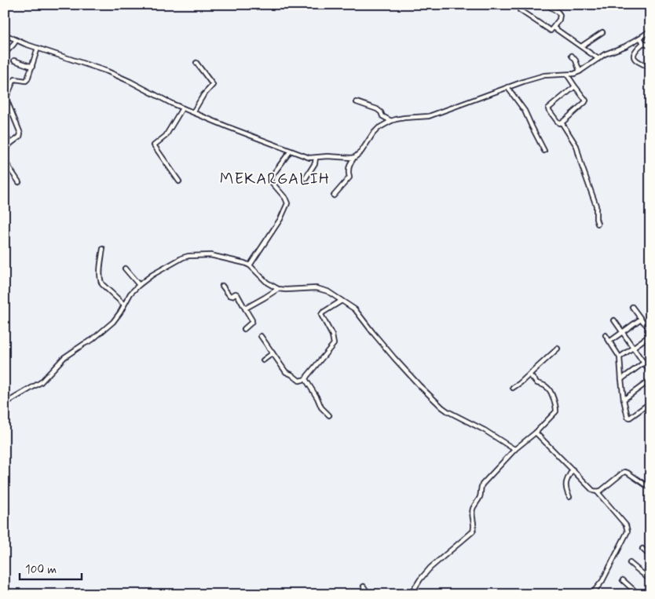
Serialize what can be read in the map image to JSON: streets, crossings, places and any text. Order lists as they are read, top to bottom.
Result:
{
  "districts": ["MEKARGALIH"],
  "scale_bar": "100 m"
}
